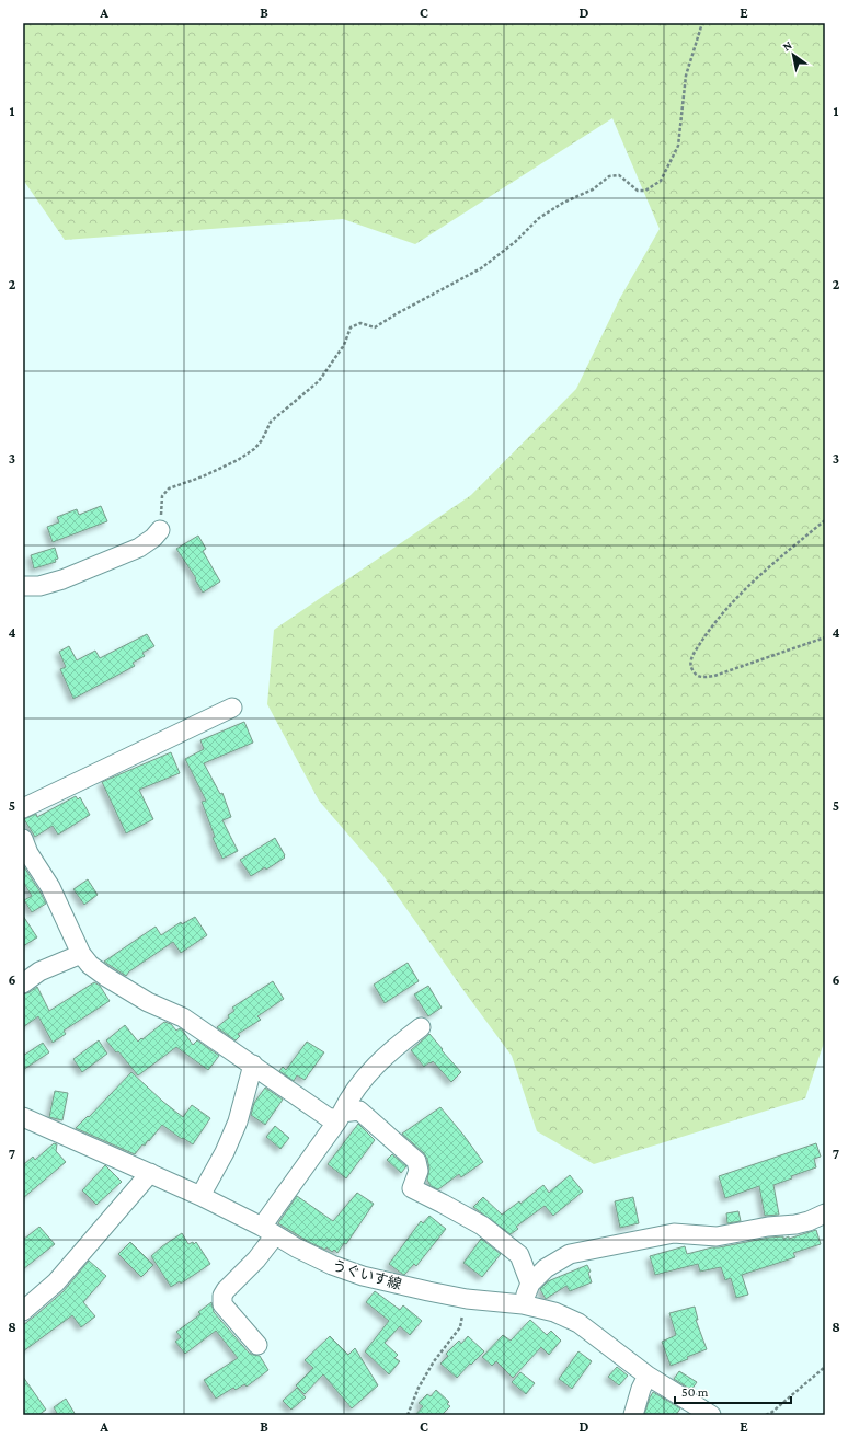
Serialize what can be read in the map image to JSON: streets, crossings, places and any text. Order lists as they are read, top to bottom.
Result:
{
  "streets": {
    "street": ["うぐいす線"]
  },
  "scale_bar": "50 m",
  "north": "top left",
  "grid": {
    "columns": [
      "A",
      "B",
      "C",
      "D",
      "E"
    ],
    "rows": [
      "1",
      "2",
      "3",
      "4",
      "5",
      "6",
      "7",
      "8"
    ]
  }
}
